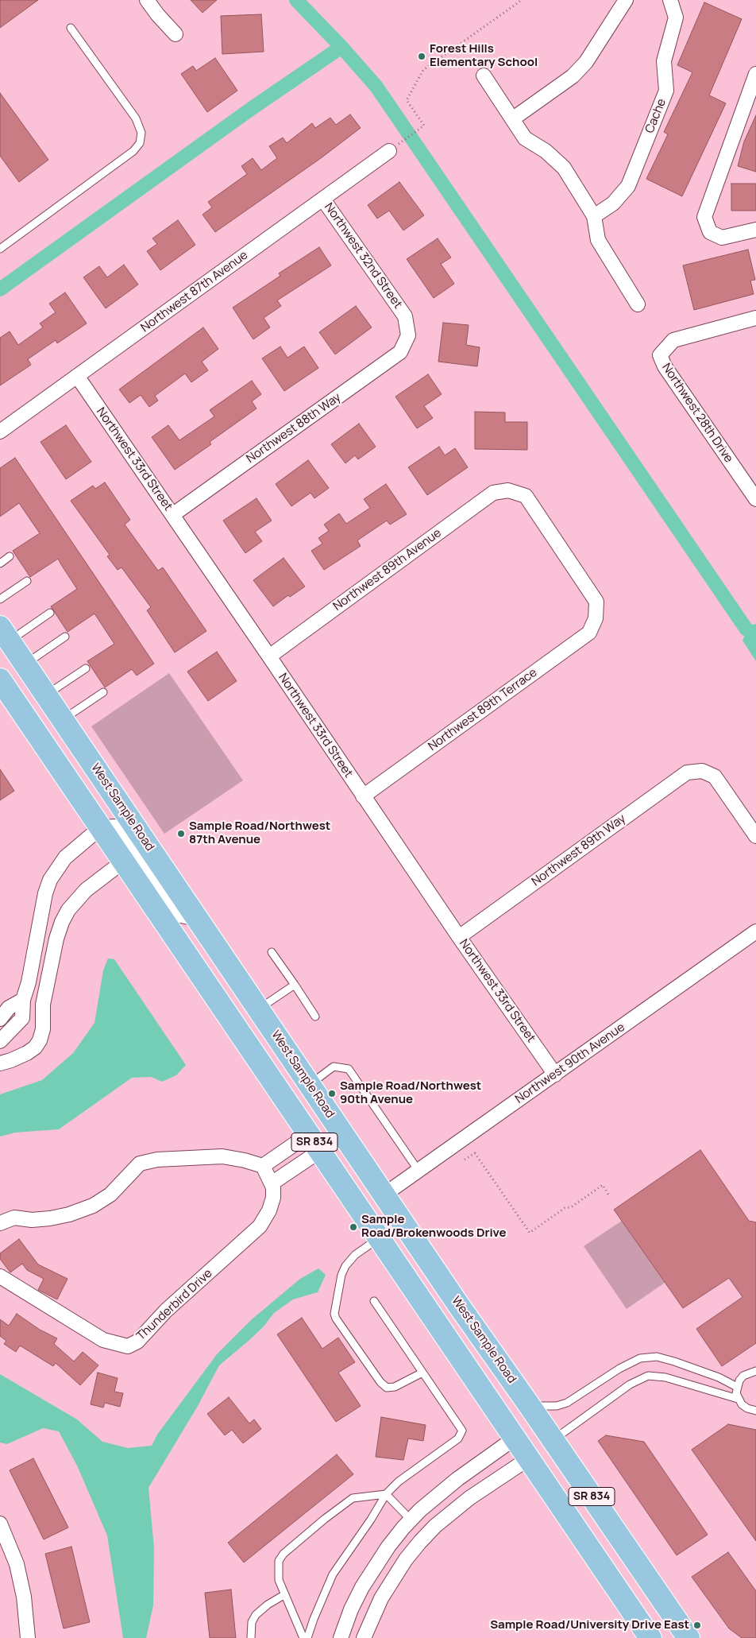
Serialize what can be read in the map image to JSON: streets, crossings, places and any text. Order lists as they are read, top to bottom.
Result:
{
  "streets": {
    "main road": ["West Sample Road", "SR 834"],
    "street": [
      "Cache",
      "Northwest 32nd Street",
      "Northwest 87th Avenue",
      "Northwest 28th Drive",
      "Northwest 88th Way",
      "Northwest 33rd Street",
      "Northwest 89th Avenue",
      "Northwest 89th Terrace",
      "Northwest 89th Way",
      "Northwest 90th Avenue",
      "Thunderbird Drive"
    ]
  },
  "crossings": [
    ["Northwest 32nd Street", "Northwest 87th Avenue"],
    ["Northwest 32nd Street", "Northwest 88th Way"],
    ["Northwest 87th Avenue", "Northwest 33rd Street"],
    ["Northwest 88th Way", "Northwest 33rd Street"],
    ["Northwest 33rd Street", "Northwest 89th Avenue"],
    ["Northwest 33rd Street", "Northwest 89th Terrace"],
    ["Northwest 33rd Street", "Northwest 89th Way"],
    ["Northwest 33rd Street", "Northwest 90th Avenue"],
    ["Northwest 89th Avenue", "Northwest 89th Terrace"],
    ["West Sample Road", "Northwest 90th Avenue"]
  ],
  "places": [
    "Forest Hills Elementary School",
    "Sample Road/Northwest 87th Avenue",
    "Sample Road/Northwest 90th Avenue",
    "Sample Road/Brokenwoods Drive",
    "Sample Road/University Drive East"
  ]
}
